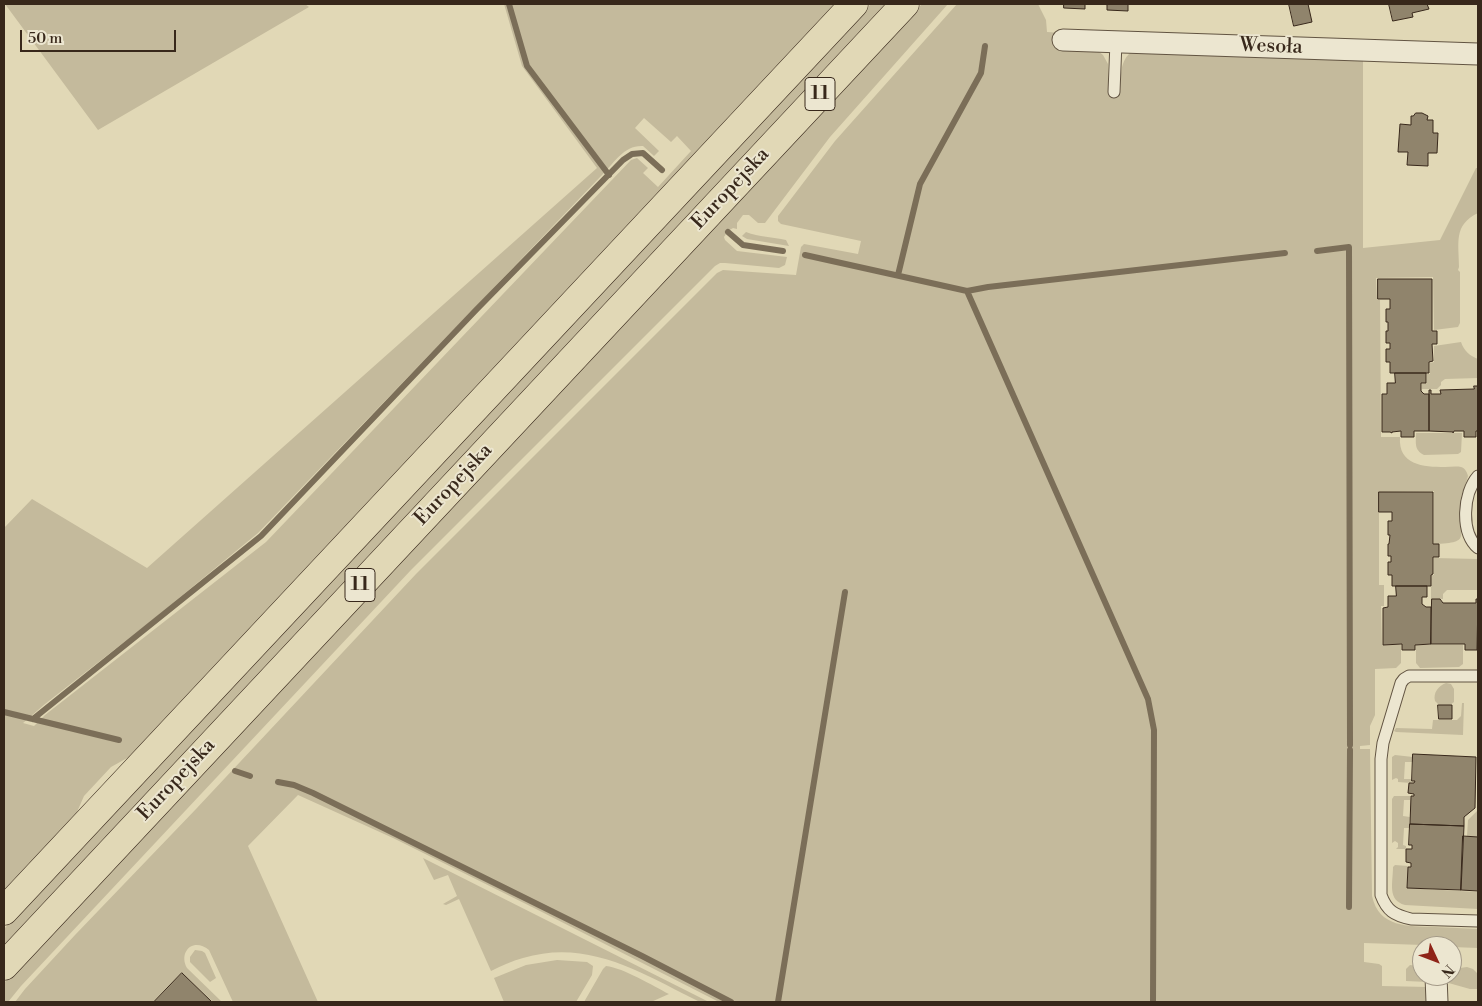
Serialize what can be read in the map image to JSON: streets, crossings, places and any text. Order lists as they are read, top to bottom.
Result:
{
  "streets": {
    "main road": ["11", "Europejska"],
    "street": ["Wesoła"]
  },
  "scale_bar": "50 m",
  "north": "bottom right"
}
